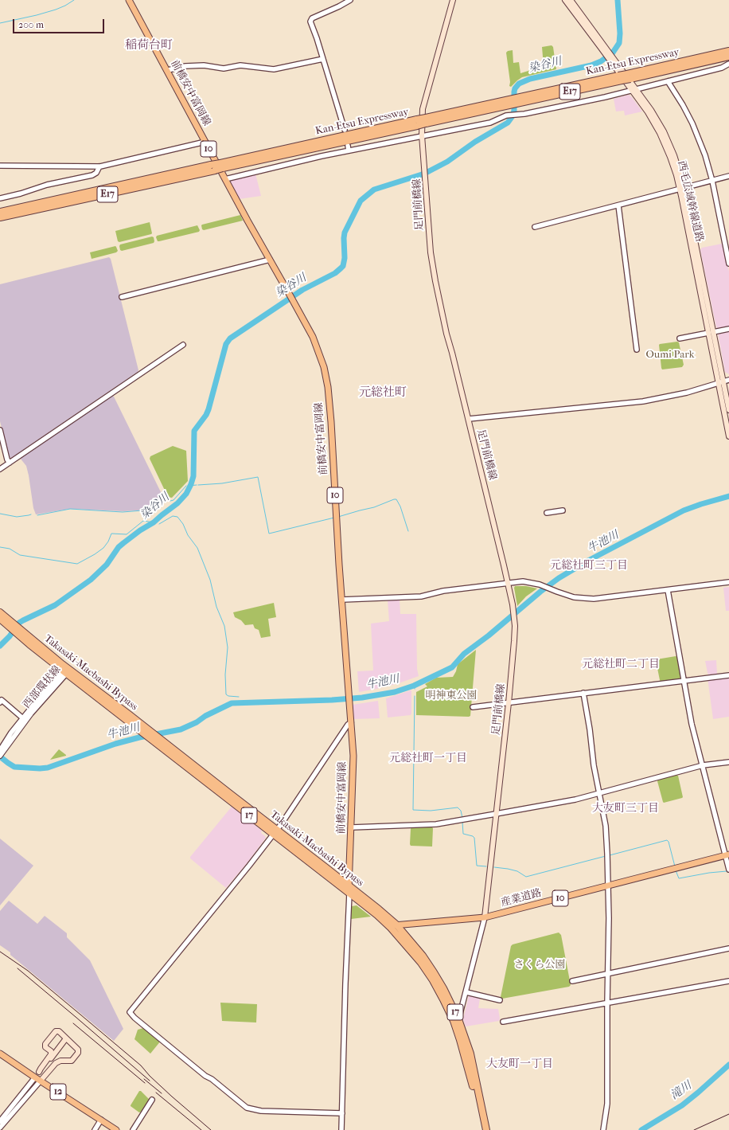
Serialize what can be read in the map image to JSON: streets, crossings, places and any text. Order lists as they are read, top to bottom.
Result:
{
  "streets": {
    "highway": [
      "Kan-Etsu Expressway",
      "E17",
      "Takasaki-Maebashi Bypass",
      "17"
    ],
    "main road": [
      "前橋安中富岡線",
      "10",
      "西毛広域幹線道路",
      "足門前橋線",
      "産業道路",
      "12"
    ],
    "street": ["西部環状線"]
  },
  "crossings": [
    ["前橋安中富岡線", "Takasaki-Maebashi Bypass"],
    ["足門前橋線", "産業道路"],
    ["Takasaki-Maebashi Bypass", "西部環状線"],
    ["Takasaki-Maebashi Bypass", "産業道路"]
  ],
  "districts": [
    "稲荷台町",
    "元総社町",
    "元総社町三丁目",
    "元総社町二丁目",
    "元総社町一丁目",
    "大友町三丁目",
    "大友町一丁目"
  ],
  "water": ["染谷川", "牛池川", "滝川"],
  "parks": ["Oumi Park", "明神東公園", "さくら公園"],
  "scale_bar": "200 m"
}
